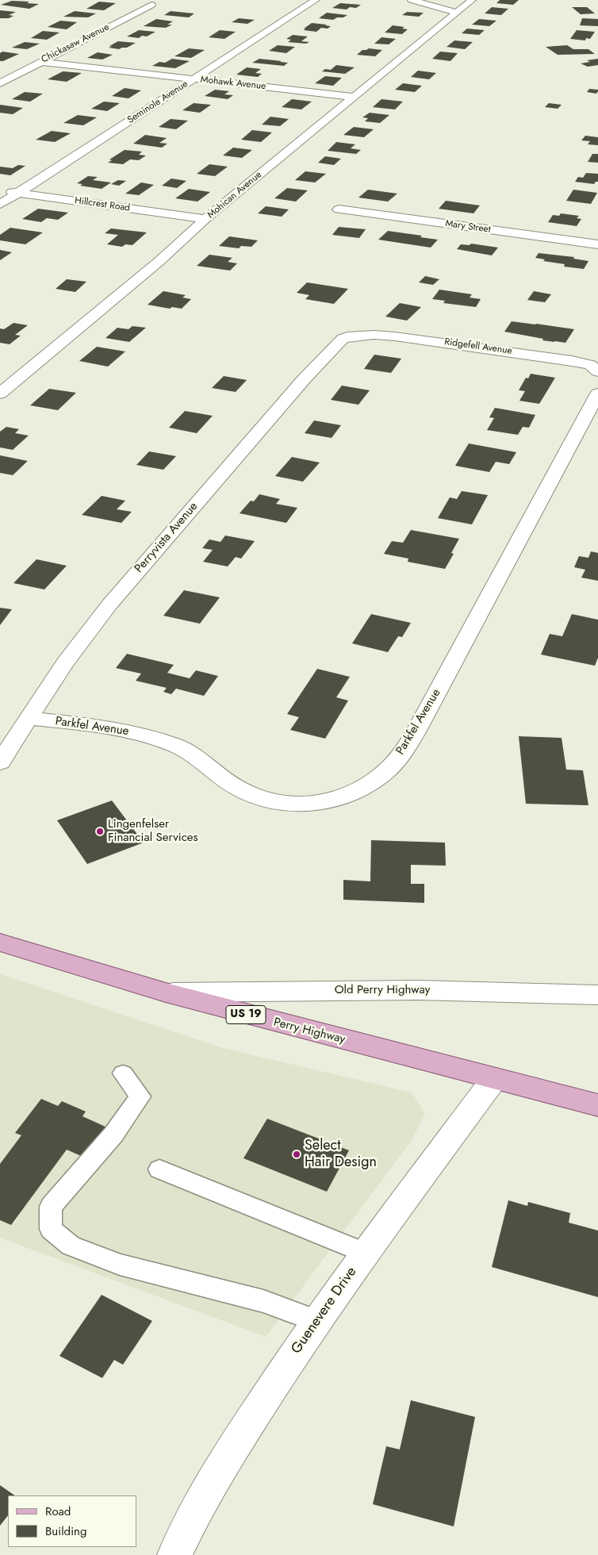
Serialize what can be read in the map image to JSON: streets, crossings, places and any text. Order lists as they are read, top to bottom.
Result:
{
  "streets": {
    "main road": ["US 19", "Perry Highway"],
    "street": [
      "Chickasaw Avenue",
      "Mohawk Avenue",
      "Seminole Avenue",
      "Mohican Avenue",
      "Hillcrest Road",
      "Mary Street",
      "Ridgefell Avenue",
      "Perryvista Avenue",
      "Parkfel Avenue",
      "Old Perry Highway",
      "Guenevere Drive"
    ]
  },
  "crossings": [
    ["Chickasaw Avenue", "Mohawk Avenue"],
    ["Mohawk Avenue", "Seminole Avenue"],
    ["Mohawk Avenue", "Mohican Avenue"],
    ["Seminole Avenue", "Hillcrest Road"],
    ["Mohican Avenue", "Hillcrest Road"],
    ["Ridgefell Avenue", "Perryvista Avenue"],
    ["Perryvista Avenue", "Parkfel Avenue"],
    ["Old Perry Highway", "Perry Highway"],
    ["Perry Highway", "Guenevere Drive"]
  ],
  "places": ["Lingenfelser Financial Services", "Select Hair Design"],
  "legend": ["Road", "Building"]
}
